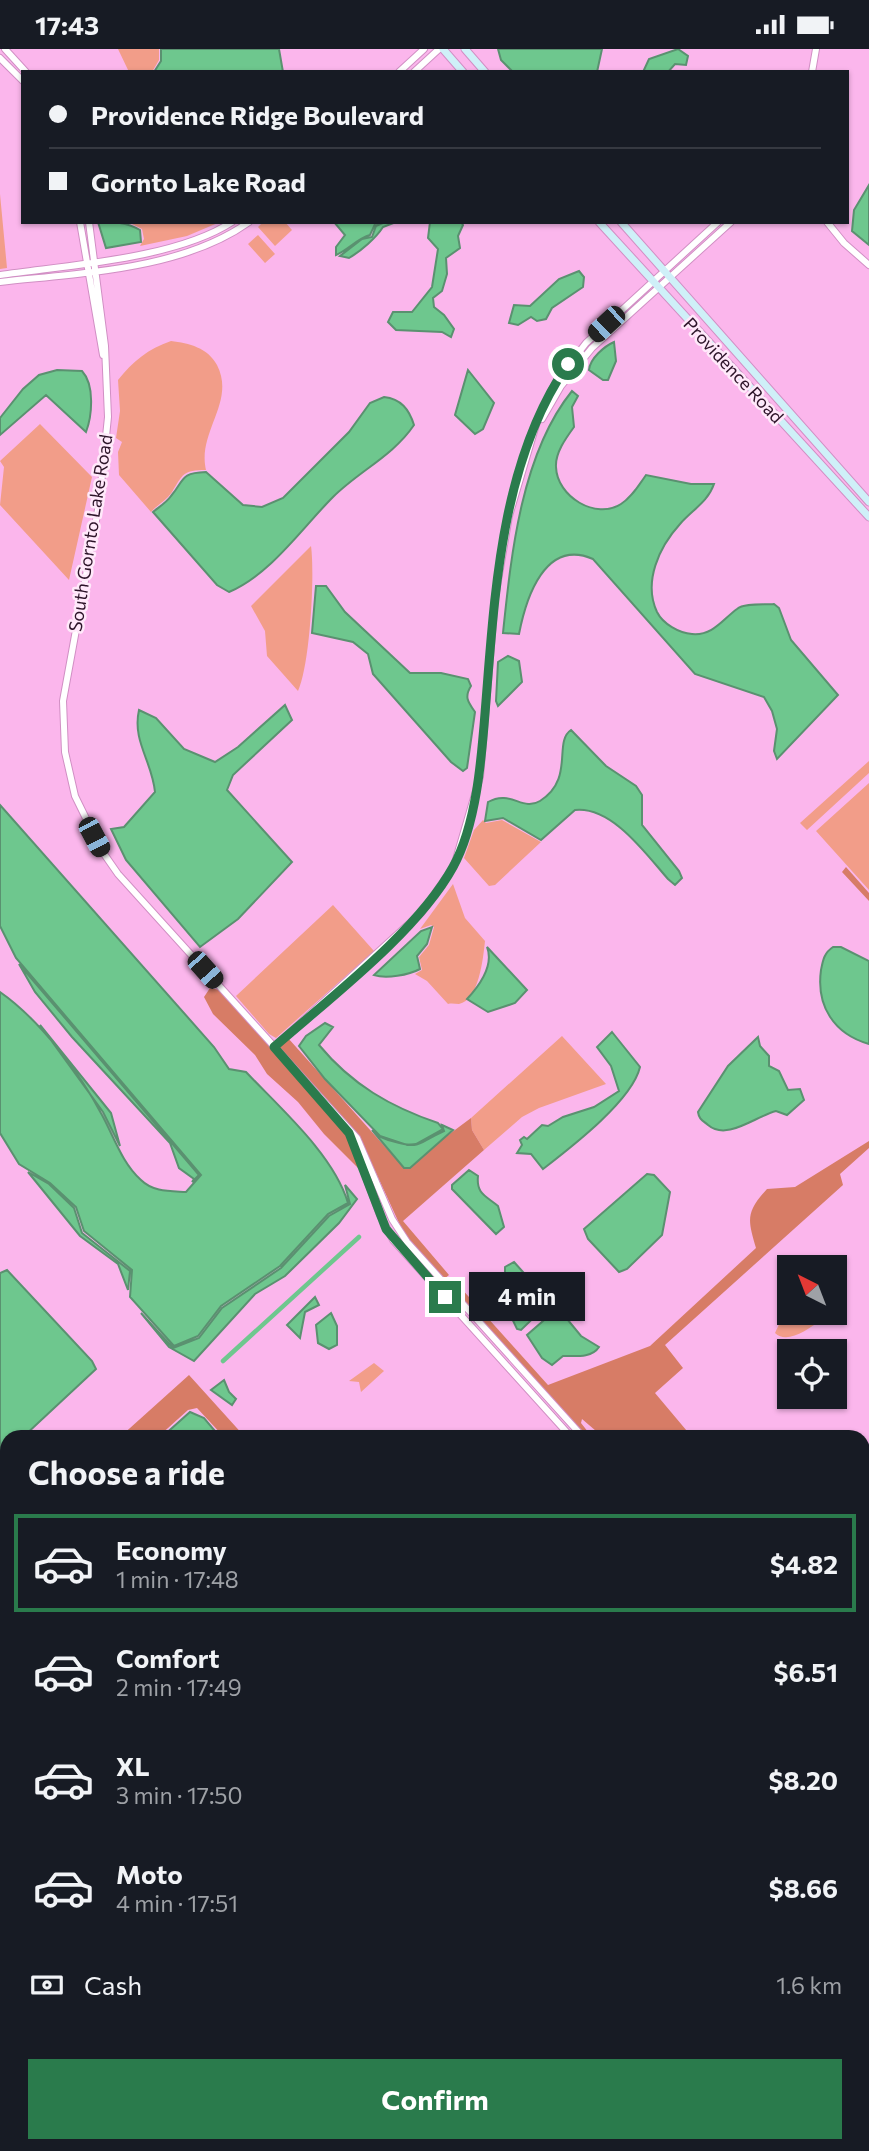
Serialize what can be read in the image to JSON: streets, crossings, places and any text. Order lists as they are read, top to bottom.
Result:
{
  "streets": {
    "main road": ["Providence Road"],
    "street": ["South Gornto Lake Road"]
  },
  "north": "top left",
  "page": {
    "status": "17:43",
    "banner": ["Providence Ridge Boulevard", "Gornto Lake Road"],
    "bubble": "4 min",
    "heading": "Choose a ride",
    "list": [
      {
        "name": "Economy",
        "note": "1 min · 17:48",
        "value": "$4.82"
      },
      {
        "name": "Comfort",
        "note": "2 min · 17:49",
        "value": "$6.51"
      },
      {
        "name": "XL",
        "note": "3 min · 17:50",
        "value": "$8.20"
      },
      {
        "name": "Moto",
        "note": "4 min · 17:51",
        "value": "$8.66"
      }
    ],
    "pay": ["Cash", "1.6 km"],
    "buttons": "Confirm"
  }
}
